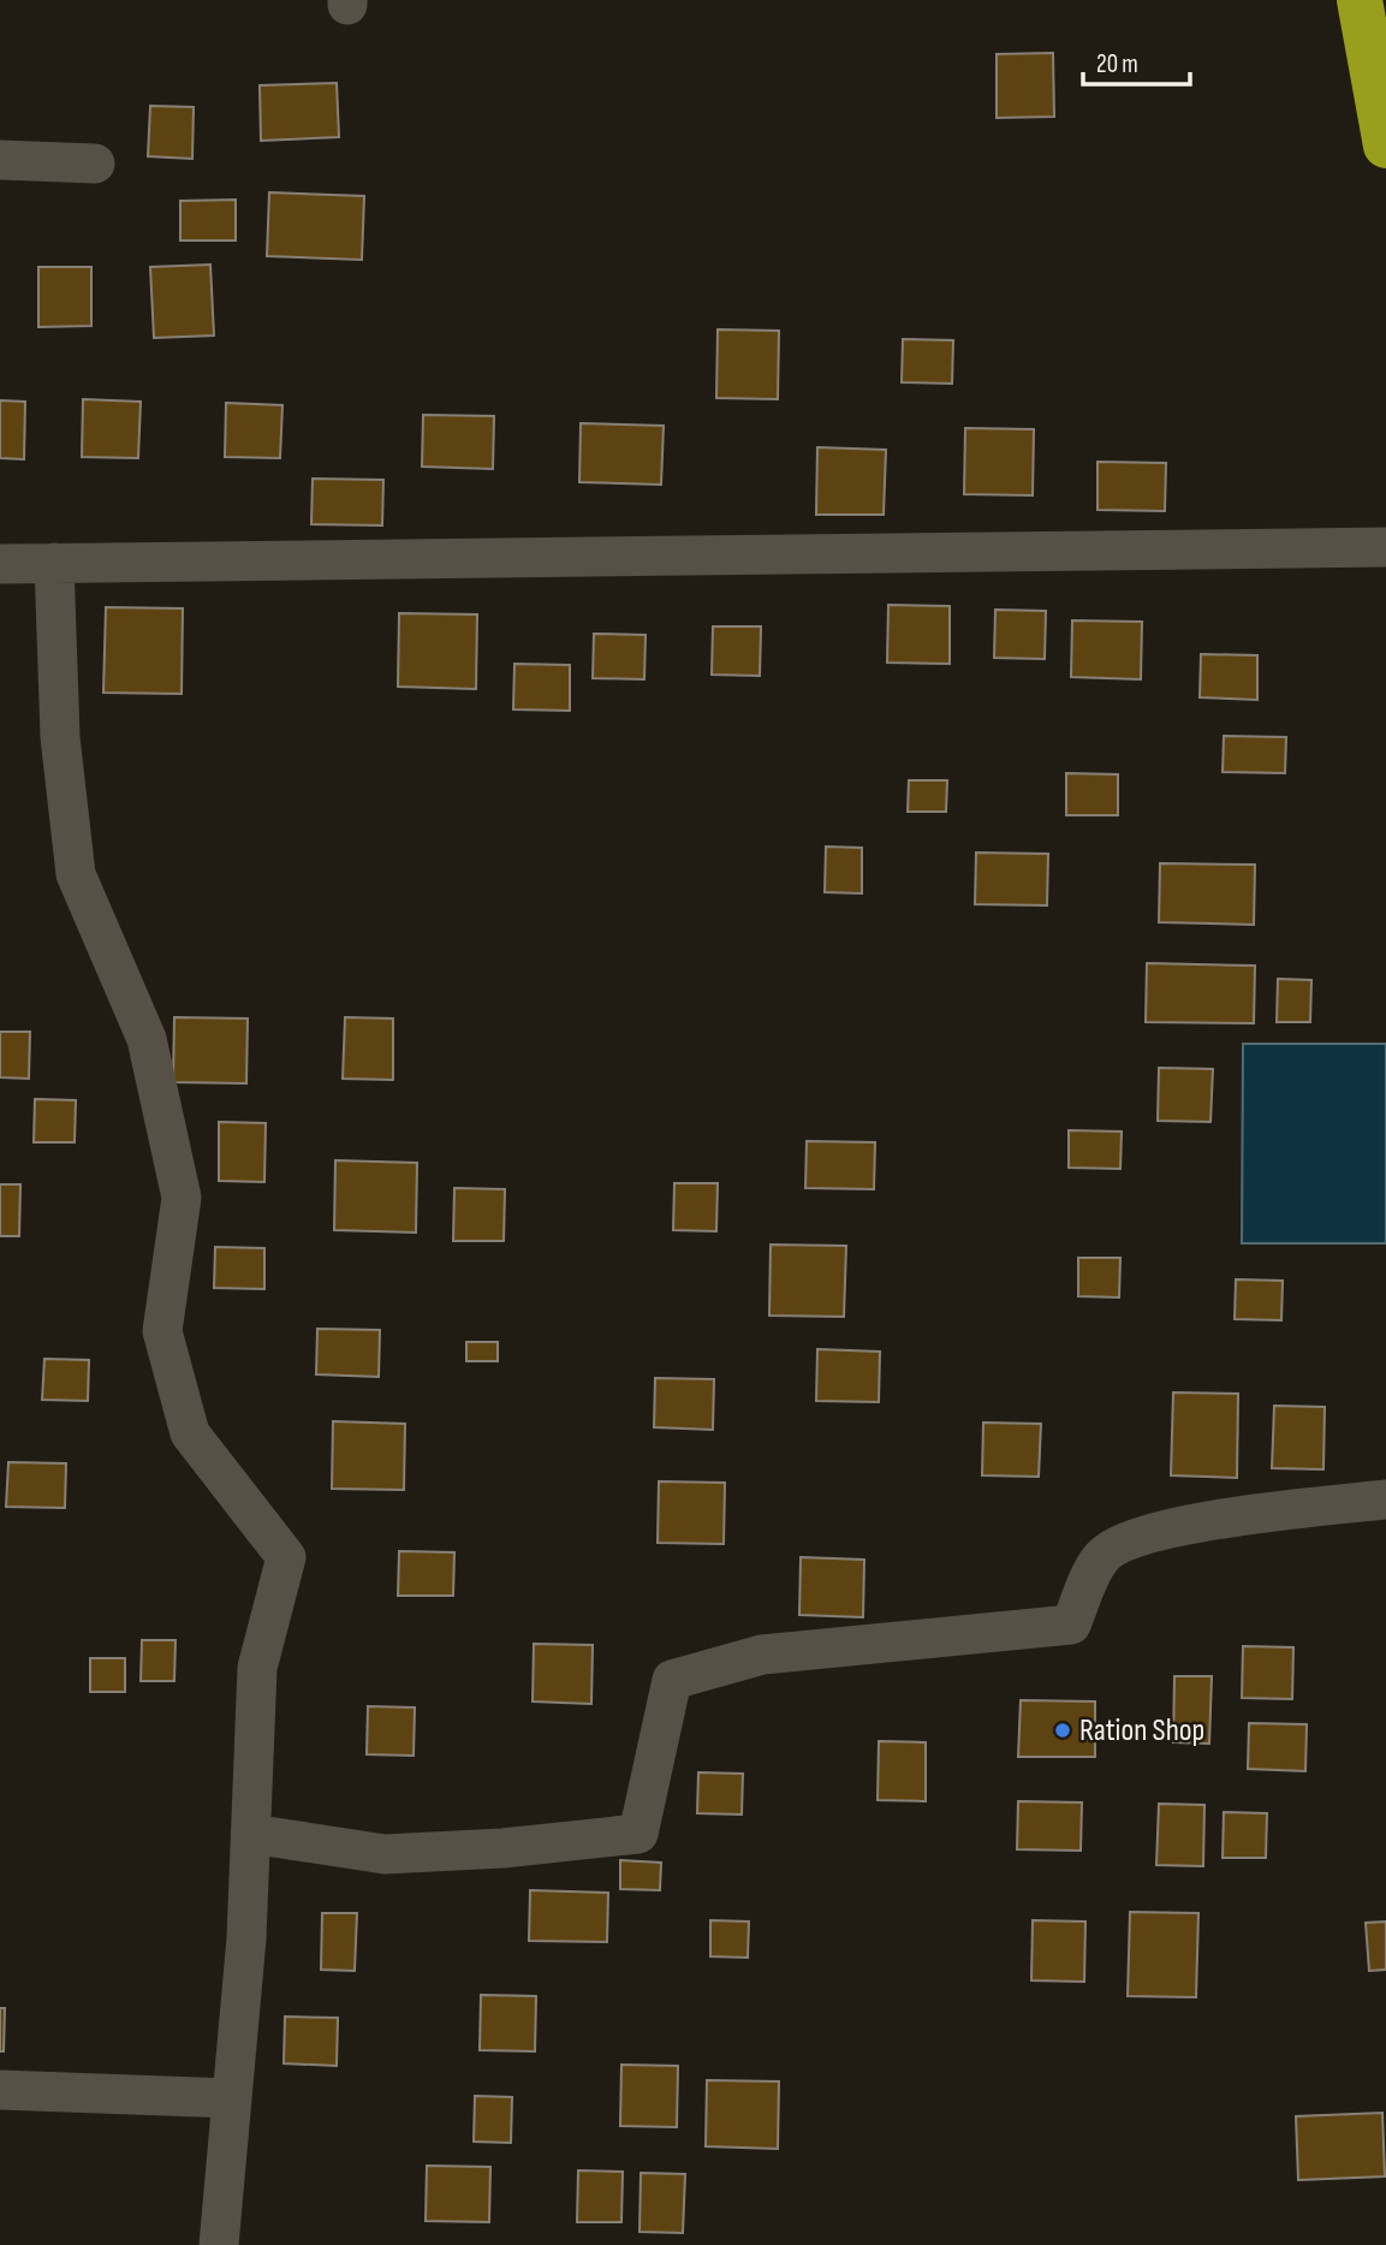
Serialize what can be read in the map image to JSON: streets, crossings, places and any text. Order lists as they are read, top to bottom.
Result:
{
  "places": ["Ration Shop"],
  "scale_bar": "20 m"
}
